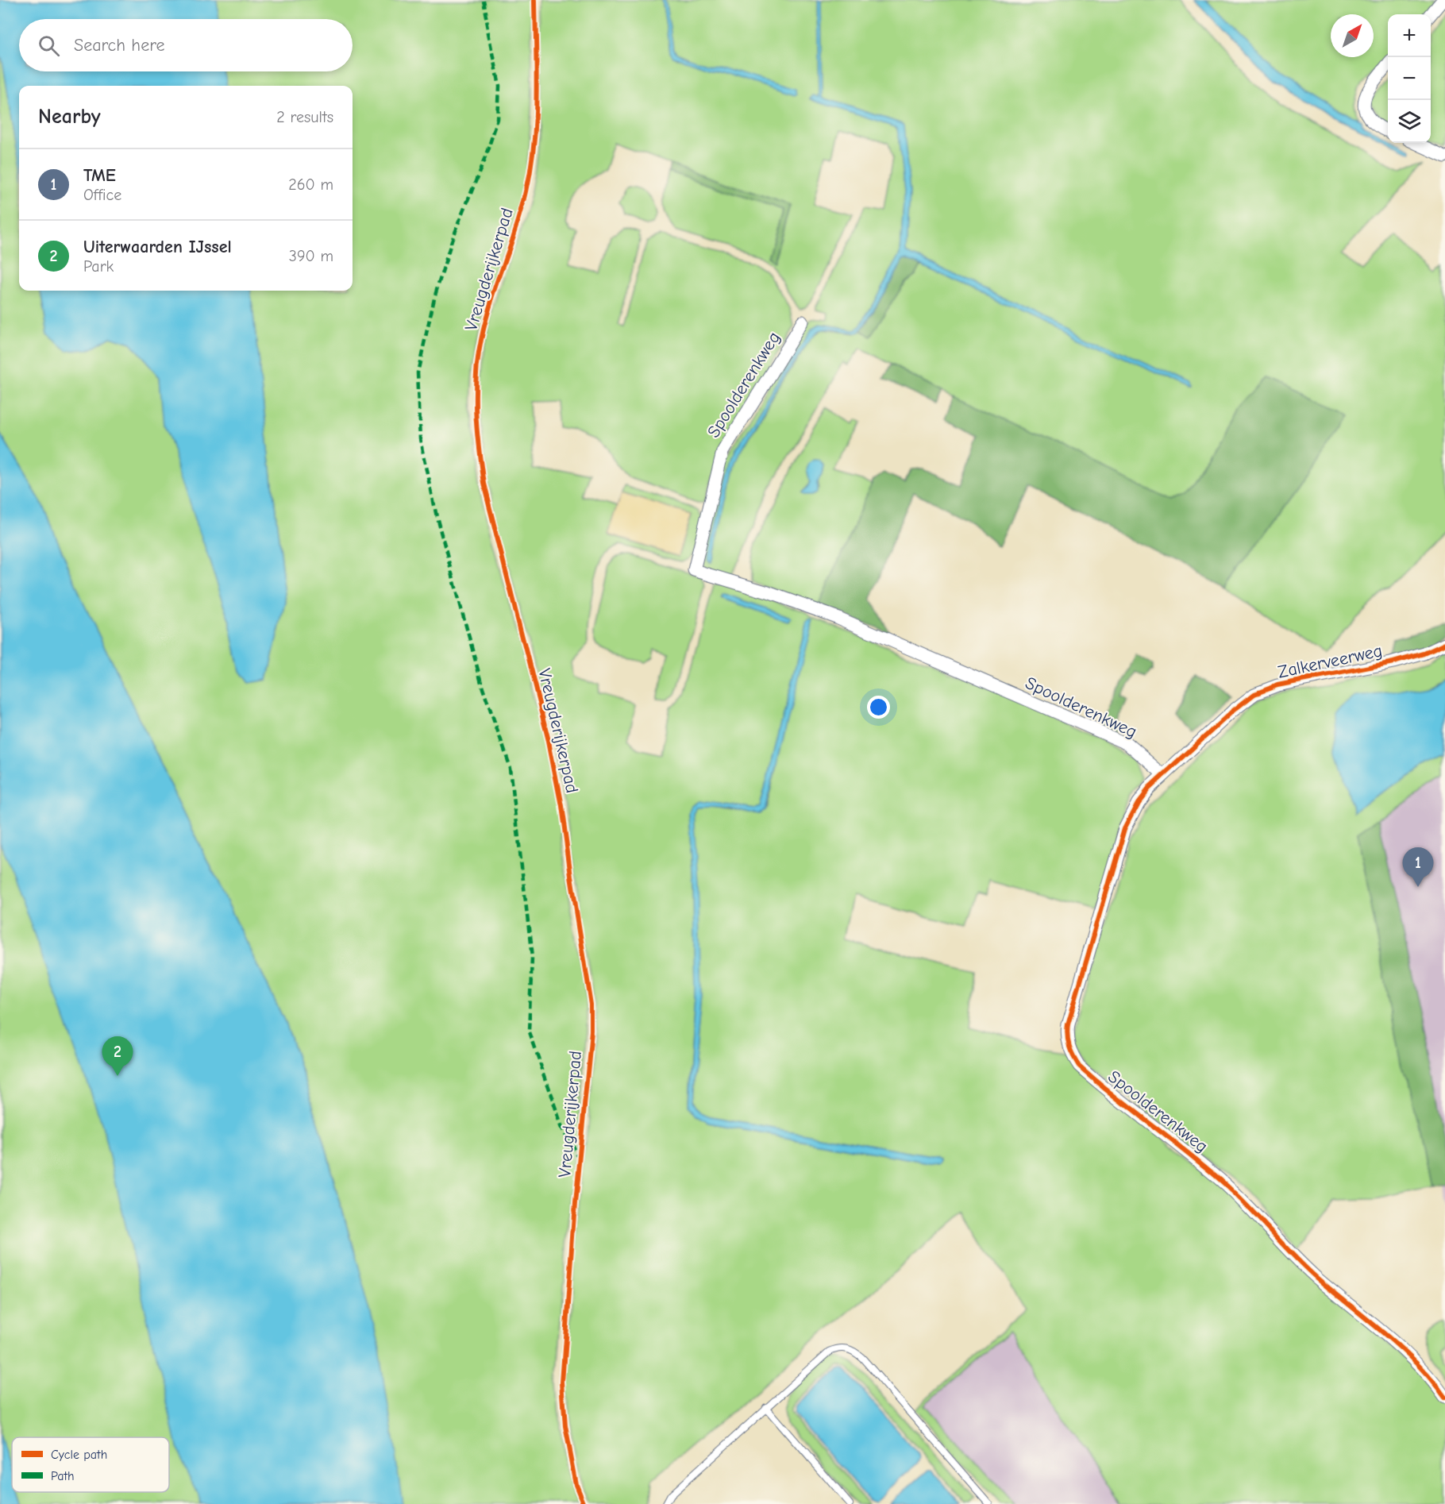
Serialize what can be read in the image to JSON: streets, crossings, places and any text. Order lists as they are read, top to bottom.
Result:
{
  "streets": {
    "street": ["Spoolderenkweg", "Zalkerveerweg"],
    "cycle path": ["Vreugderijkerpad"]
  },
  "crossings": [
    ["Spoolderenkweg", "Zalkerveerweg"]
  ],
  "legend": ["Cycle path", "Path"],
  "north": "top right",
  "page": {
    "map_buttons": ["+", "−"],
    "search": "Search here",
    "heading": ["Nearby", "2 results"],
    "list": [
      {
        "mark": "1",
        "name": "TME",
        "note": "Office",
        "value": "260 m"
      },
      {
        "mark": "2",
        "name": "Uiterwaarden IJssel",
        "note": "Park",
        "value": "390 m"
      }
    ],
    "pins": ["1", "2"]
  }
}
